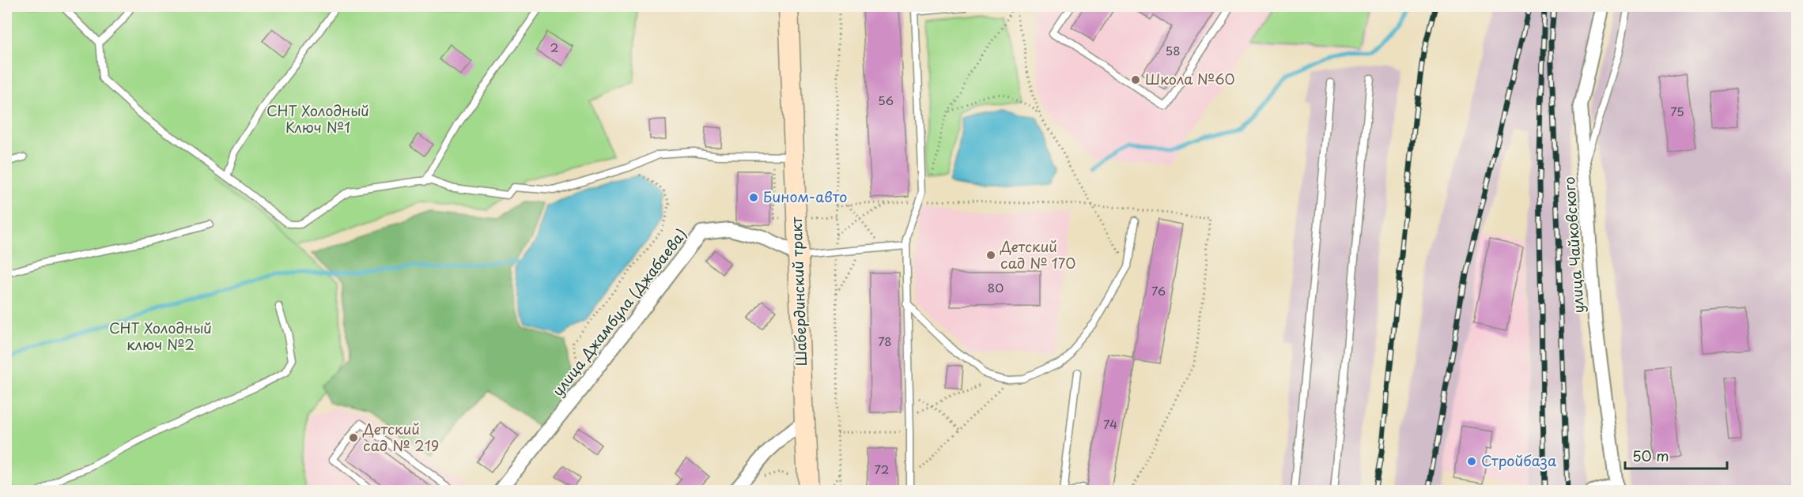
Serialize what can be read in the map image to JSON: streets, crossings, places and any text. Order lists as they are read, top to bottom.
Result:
{
  "streets": {
    "main road": ["Шабердинский тракт"],
    "street": ["улица Чайковского", "улица Джамбула (Джабаева)"]
  },
  "crossings": [
    ["Шабердинский тракт", "улица Джамбула (Джабаева)"]
  ],
  "parks": ["СНТ Холодный Ключ №1", "СНТ Холодный ключ №2"],
  "places": [
    "Школа №60",
    "Бином-авто",
    "Детский сад № 170",
    "Детский сад № 219",
    "Стройбаза"
  ],
  "house_numbers": [
    "2",
    "58",
    "56",
    "75",
    "80",
    "76",
    "78",
    "74",
    "72"
  ],
  "scale_bar": "50 m"
}
